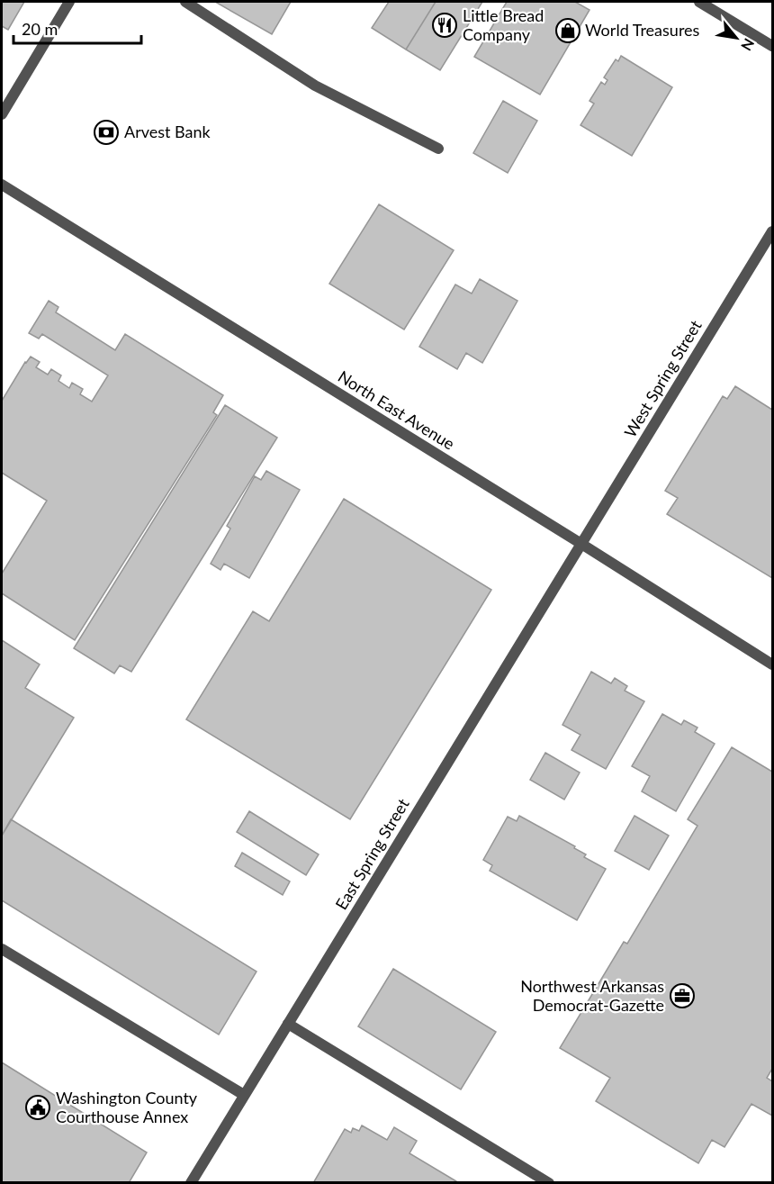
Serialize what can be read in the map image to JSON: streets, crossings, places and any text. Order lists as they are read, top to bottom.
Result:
{
  "streets": {
    "street": ["West Spring Street", "North East Avenue", "East Spring Street"]
  },
  "crossings": [
    ["West Spring Street", "North East Avenue"],
    ["West Spring Street", "East Spring Street"],
    ["North East Avenue", "East Spring Street"]
  ],
  "places": {
    "restaurant": ["Little Bread Company"],
    "shop": ["World Treasures"],
    "bank": ["Arvest Bank"],
    "office": ["Northwest Arkansas Democrat-Gazette"],
    "public building": ["Washington County Courthouse Annex"]
  },
  "scale_bar": "20 m",
  "north": "bottom right"
}
